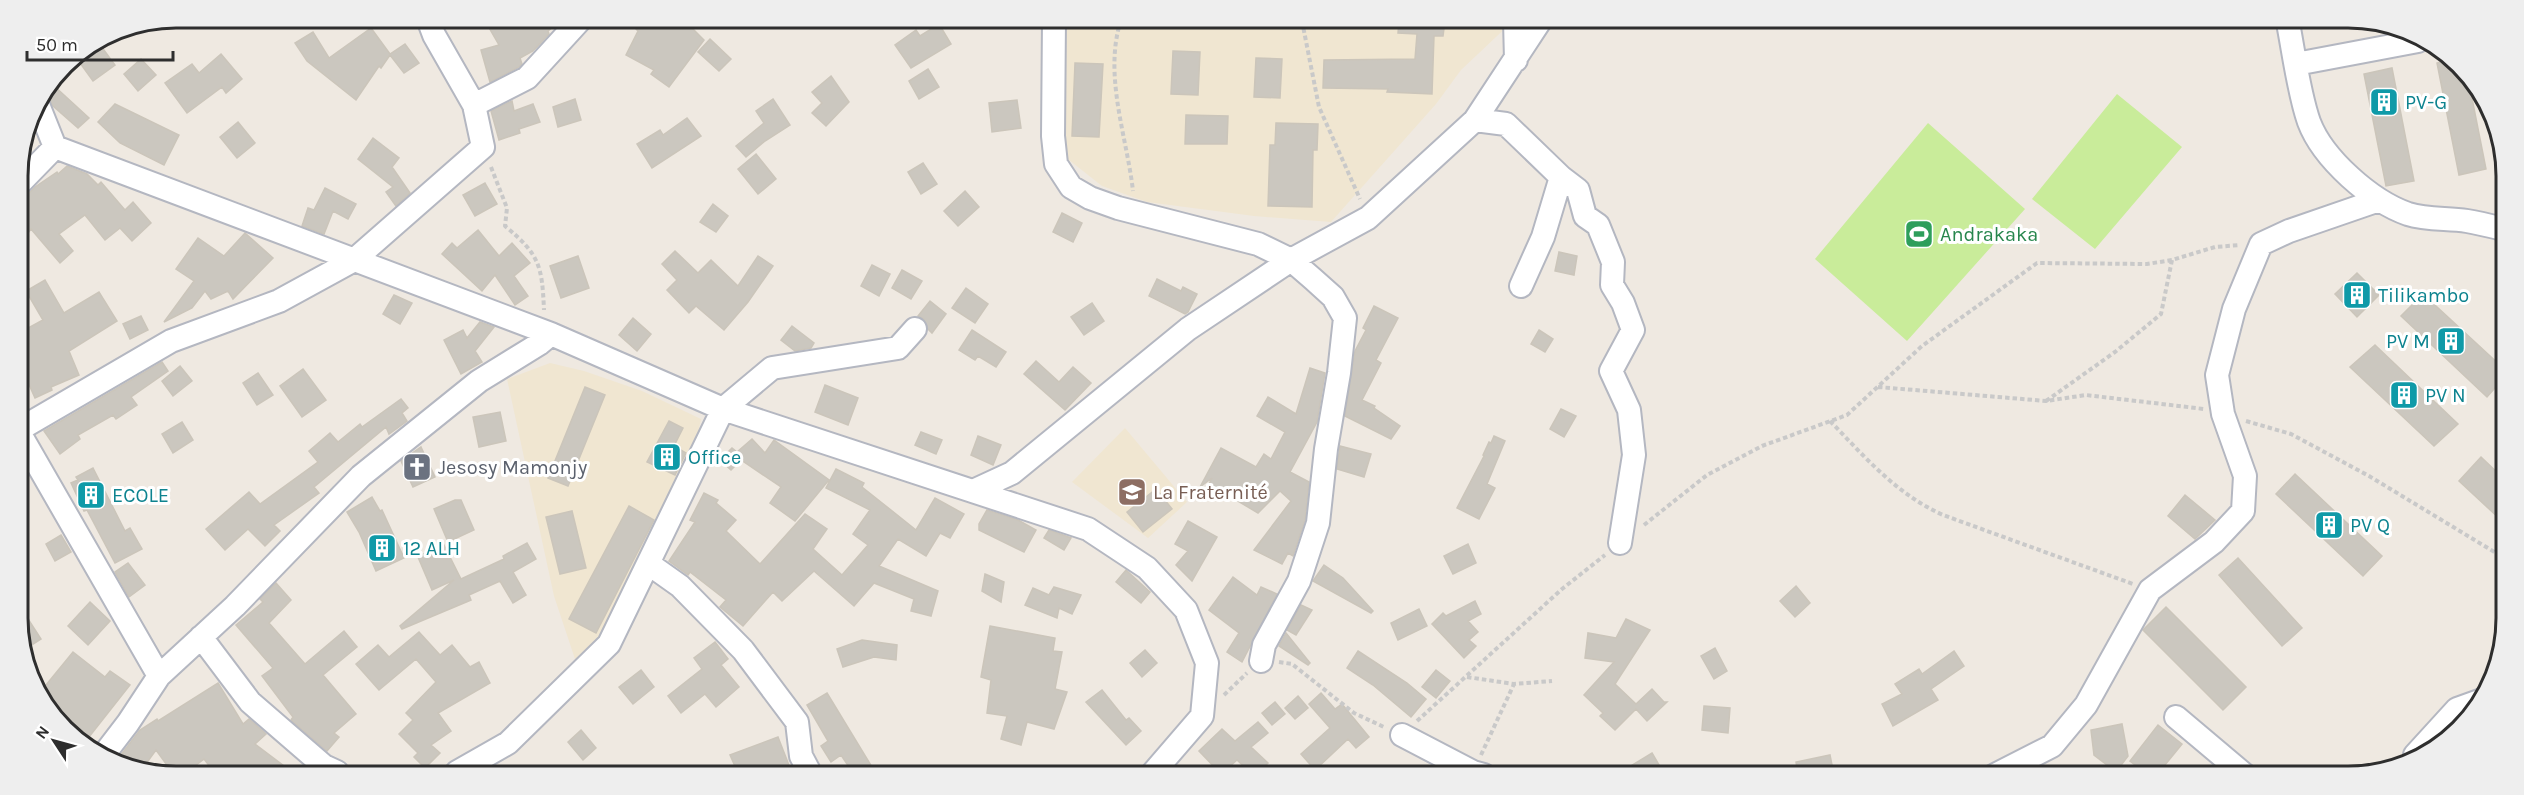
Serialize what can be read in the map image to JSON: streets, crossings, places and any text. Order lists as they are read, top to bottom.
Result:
{
  "places": {
    "building": [
      "PV-G",
      "Tilikambo",
      "PV M",
      "PV N",
      "Office",
      "ECOLE",
      "PV Q",
      "12 ALH"
    ],
    "sports": ["Andrakaka"],
    "church": ["Jesosy Mamonjy"],
    "school or university": ["La Fraternité"]
  },
  "scale_bar": "50 m",
  "north": "top left"
}
